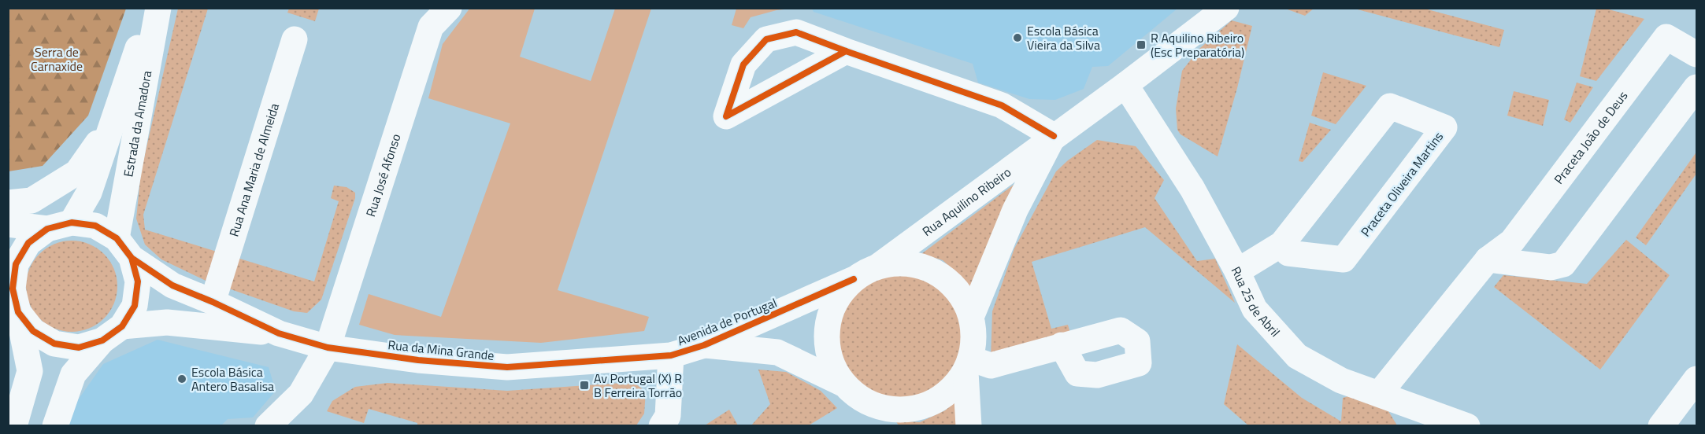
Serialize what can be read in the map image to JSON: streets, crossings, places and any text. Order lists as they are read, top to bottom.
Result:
{
  "streets": {
    "street": [
      "Estrada da Amadora",
      "Praceta João de Deus",
      "Rua Ana Maria de Almeida",
      "Rua José Afonso",
      "Praceta Oliveira Martins",
      "Rua Aquilino Ribeiro",
      "Rua 25 de Abril",
      "Avenida de Portugal",
      "Rua da Mina Grande"
    ]
  },
  "crossings": [
    ["Praceta João de Deus", "Rua 25 de Abril"],
    ["Rua José Afonso", "Rua da Mina Grande"],
    ["Praceta Oliveira Martins", "Rua 25 de Abril"],
    ["Rua Aquilino Ribeiro", "Rua 25 de Abril"],
    ["Rua Aquilino Ribeiro", "Avenida de Portugal"],
    ["Avenida de Portugal", "Rua da Mina Grande"]
  ],
  "parks": ["Serra de Carnaxide"],
  "places": {
    "other": ["Escola Básica Vieira da Silva", "Escola Básica Antero Basalisa"],
    "transit": ["R Aquilino Ribeiro (Esc Preparatória)", "Av Portugal (X) R B Ferreira Torrão"]
  }
}
